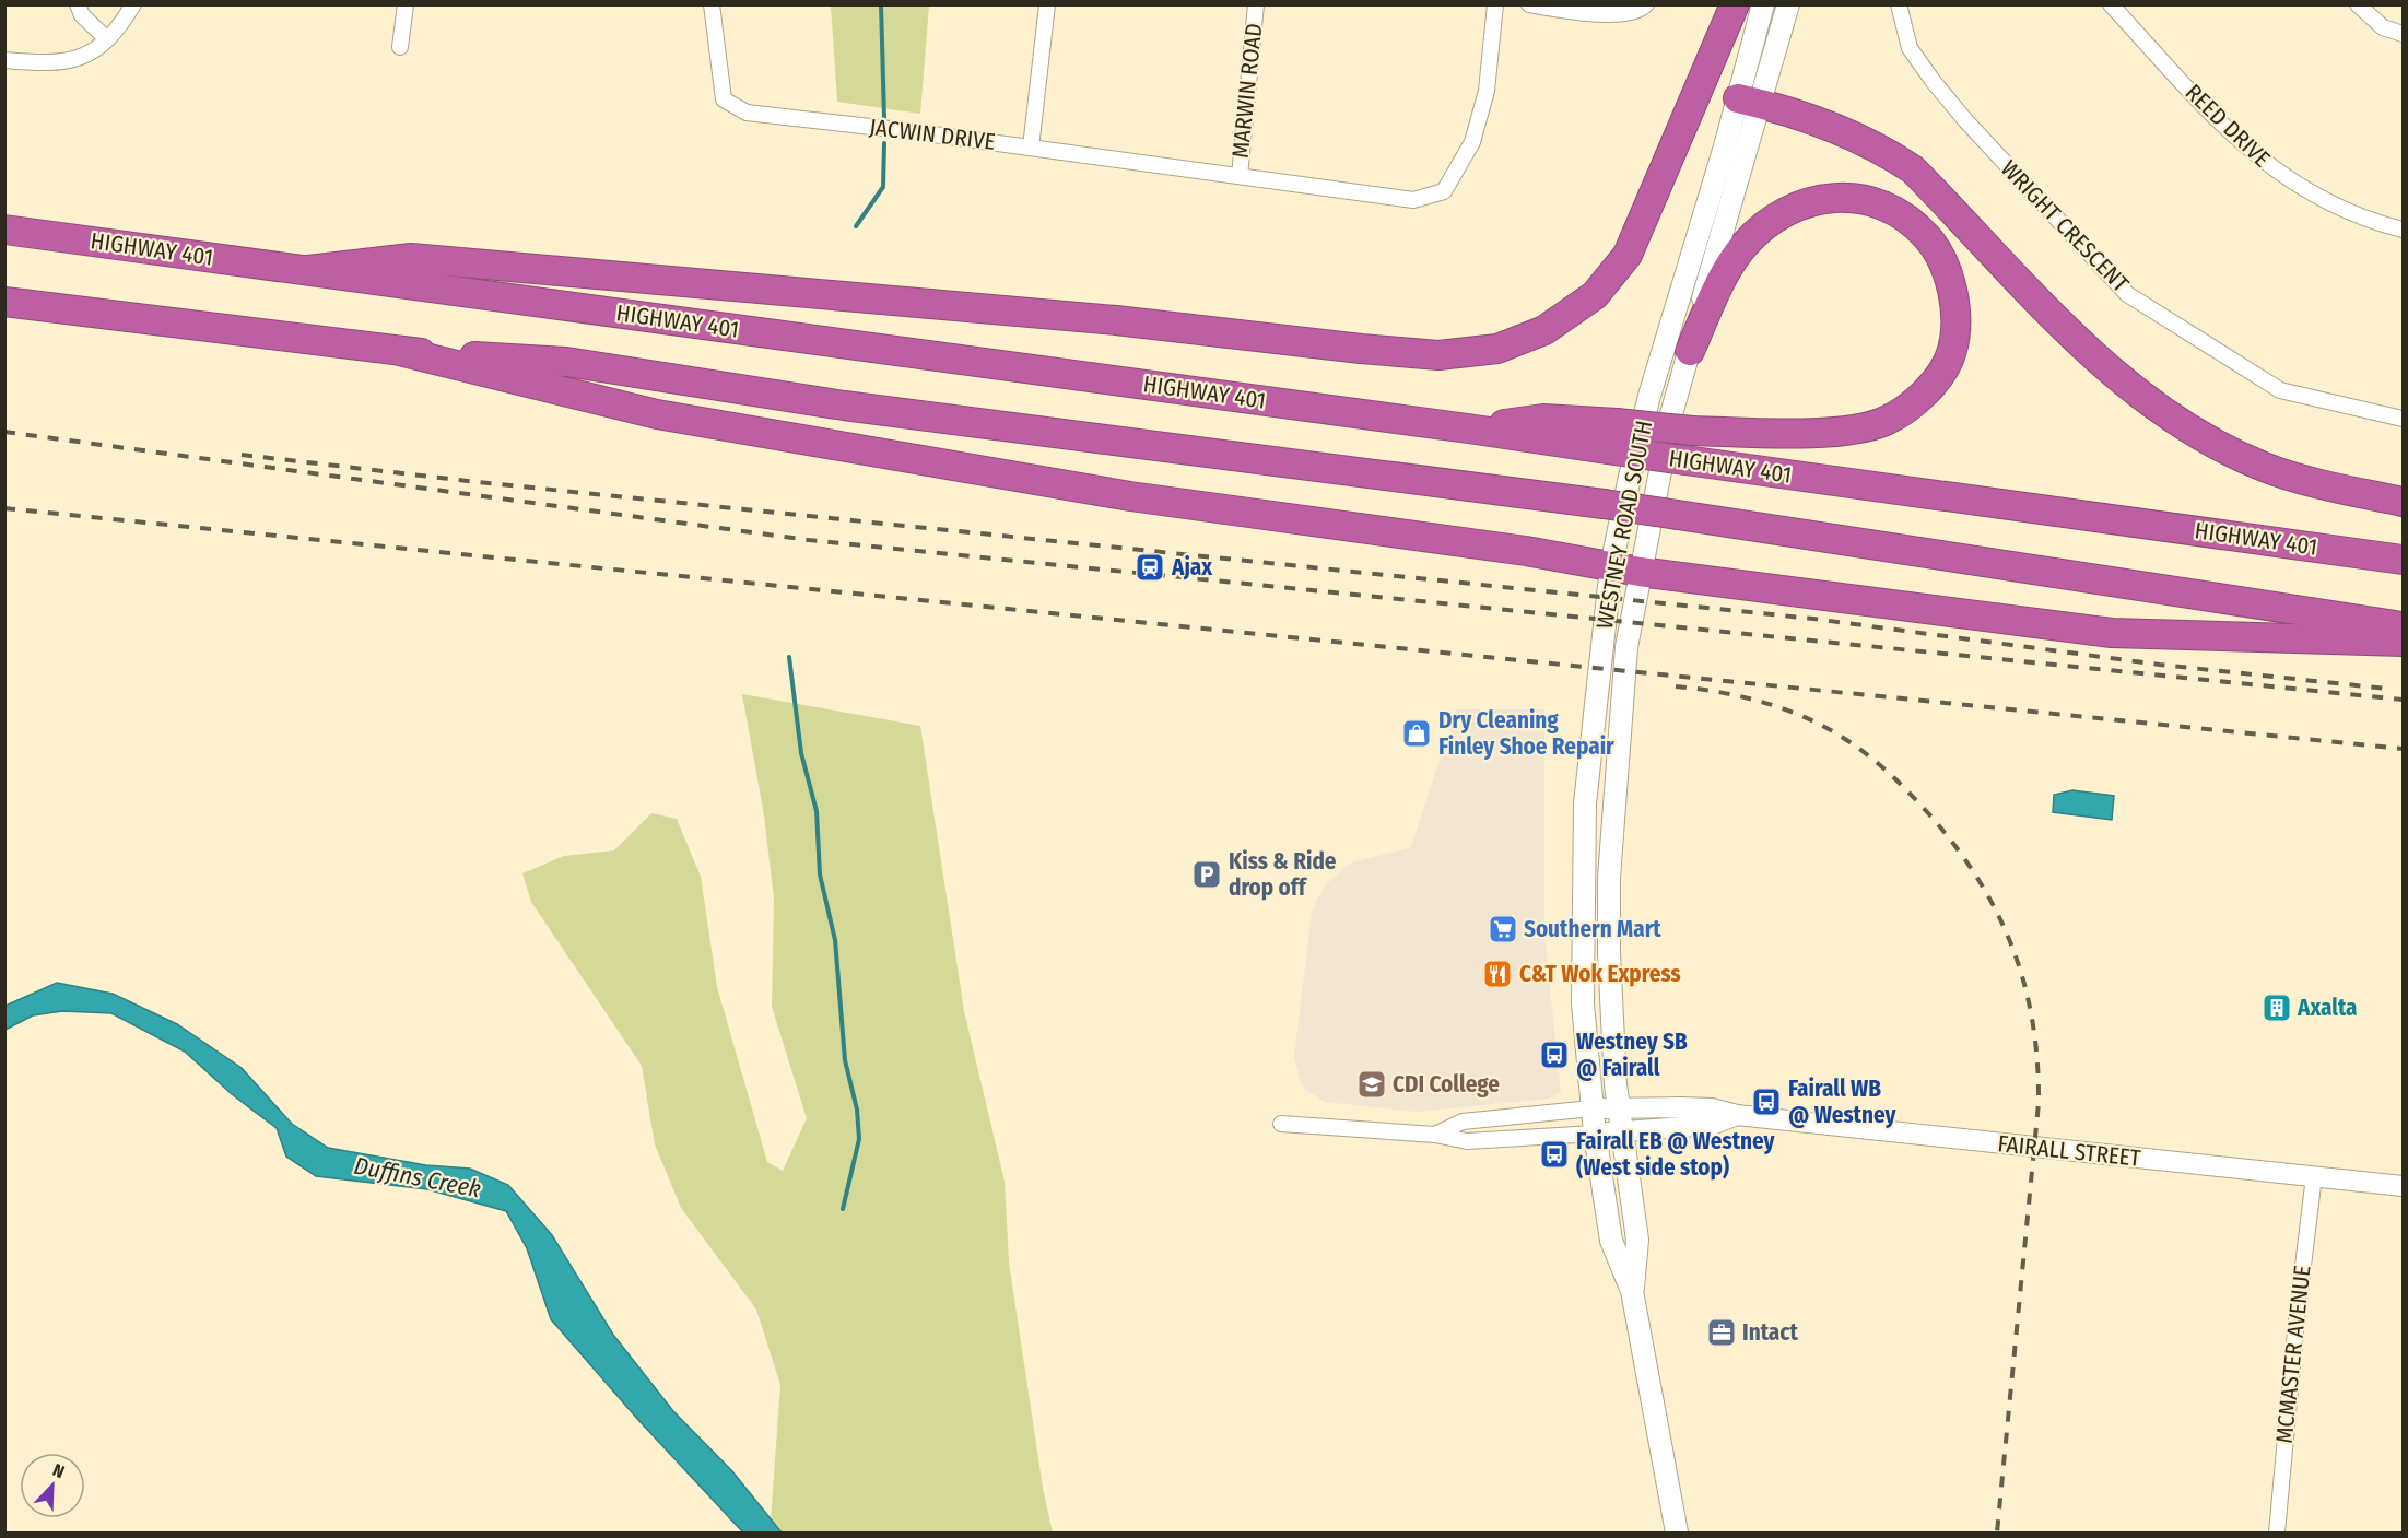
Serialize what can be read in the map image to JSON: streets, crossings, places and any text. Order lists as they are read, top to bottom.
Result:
{
  "streets": {
    "highway": ["HIGHWAY 401"],
    "main road": ["WESTNEY ROAD SOUTH"],
    "street": [
      "MARWIN ROAD",
      "REED DRIVE",
      "JACWIN DRIVE",
      "WRIGHT CRESCENT",
      "FAIRALL STREET",
      "MCMASTER AVENUE"
    ]
  },
  "crossings": [
    ["MARWIN ROAD", "JACWIN DRIVE"],
    ["WESTNEY ROAD SOUTH", "FAIRALL STREET"],
    ["FAIRALL STREET", "MCMASTER AVENUE"]
  ],
  "water": ["Duffins Creek"],
  "places": {
    "station": ["Ajax"],
    "shop": ["Dry Cleaning Finley Shoe Repair"],
    "parking": ["Kiss & Ride drop off"],
    "supermarket": ["Southern Mart"],
    "restaurant": ["C&T Wok Express"],
    "building": ["Axalta"],
    "bus stop": ["Westney SB @ Fairall", "Fairall WB @ Westney", "Fairall EB @ Westney (West side stop)"],
    "school or university": ["CDI College"],
    "office": ["Intact"]
  },
  "north": "top right"
}
